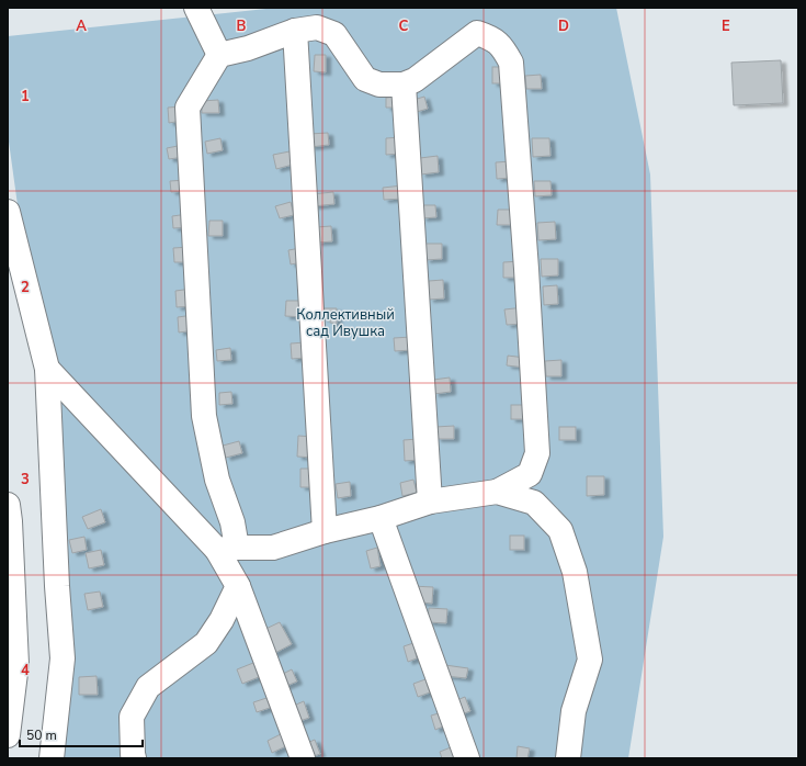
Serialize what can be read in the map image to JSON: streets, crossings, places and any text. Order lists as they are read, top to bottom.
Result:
{
  "parks": ["Коллективный сад Ивушка"],
  "scale_bar": "50 m",
  "grid": {
    "columns": [
      "A",
      "B",
      "C",
      "D",
      "E"
    ],
    "rows": [
      "1",
      "2",
      "3",
      "4"
    ]
  }
}
